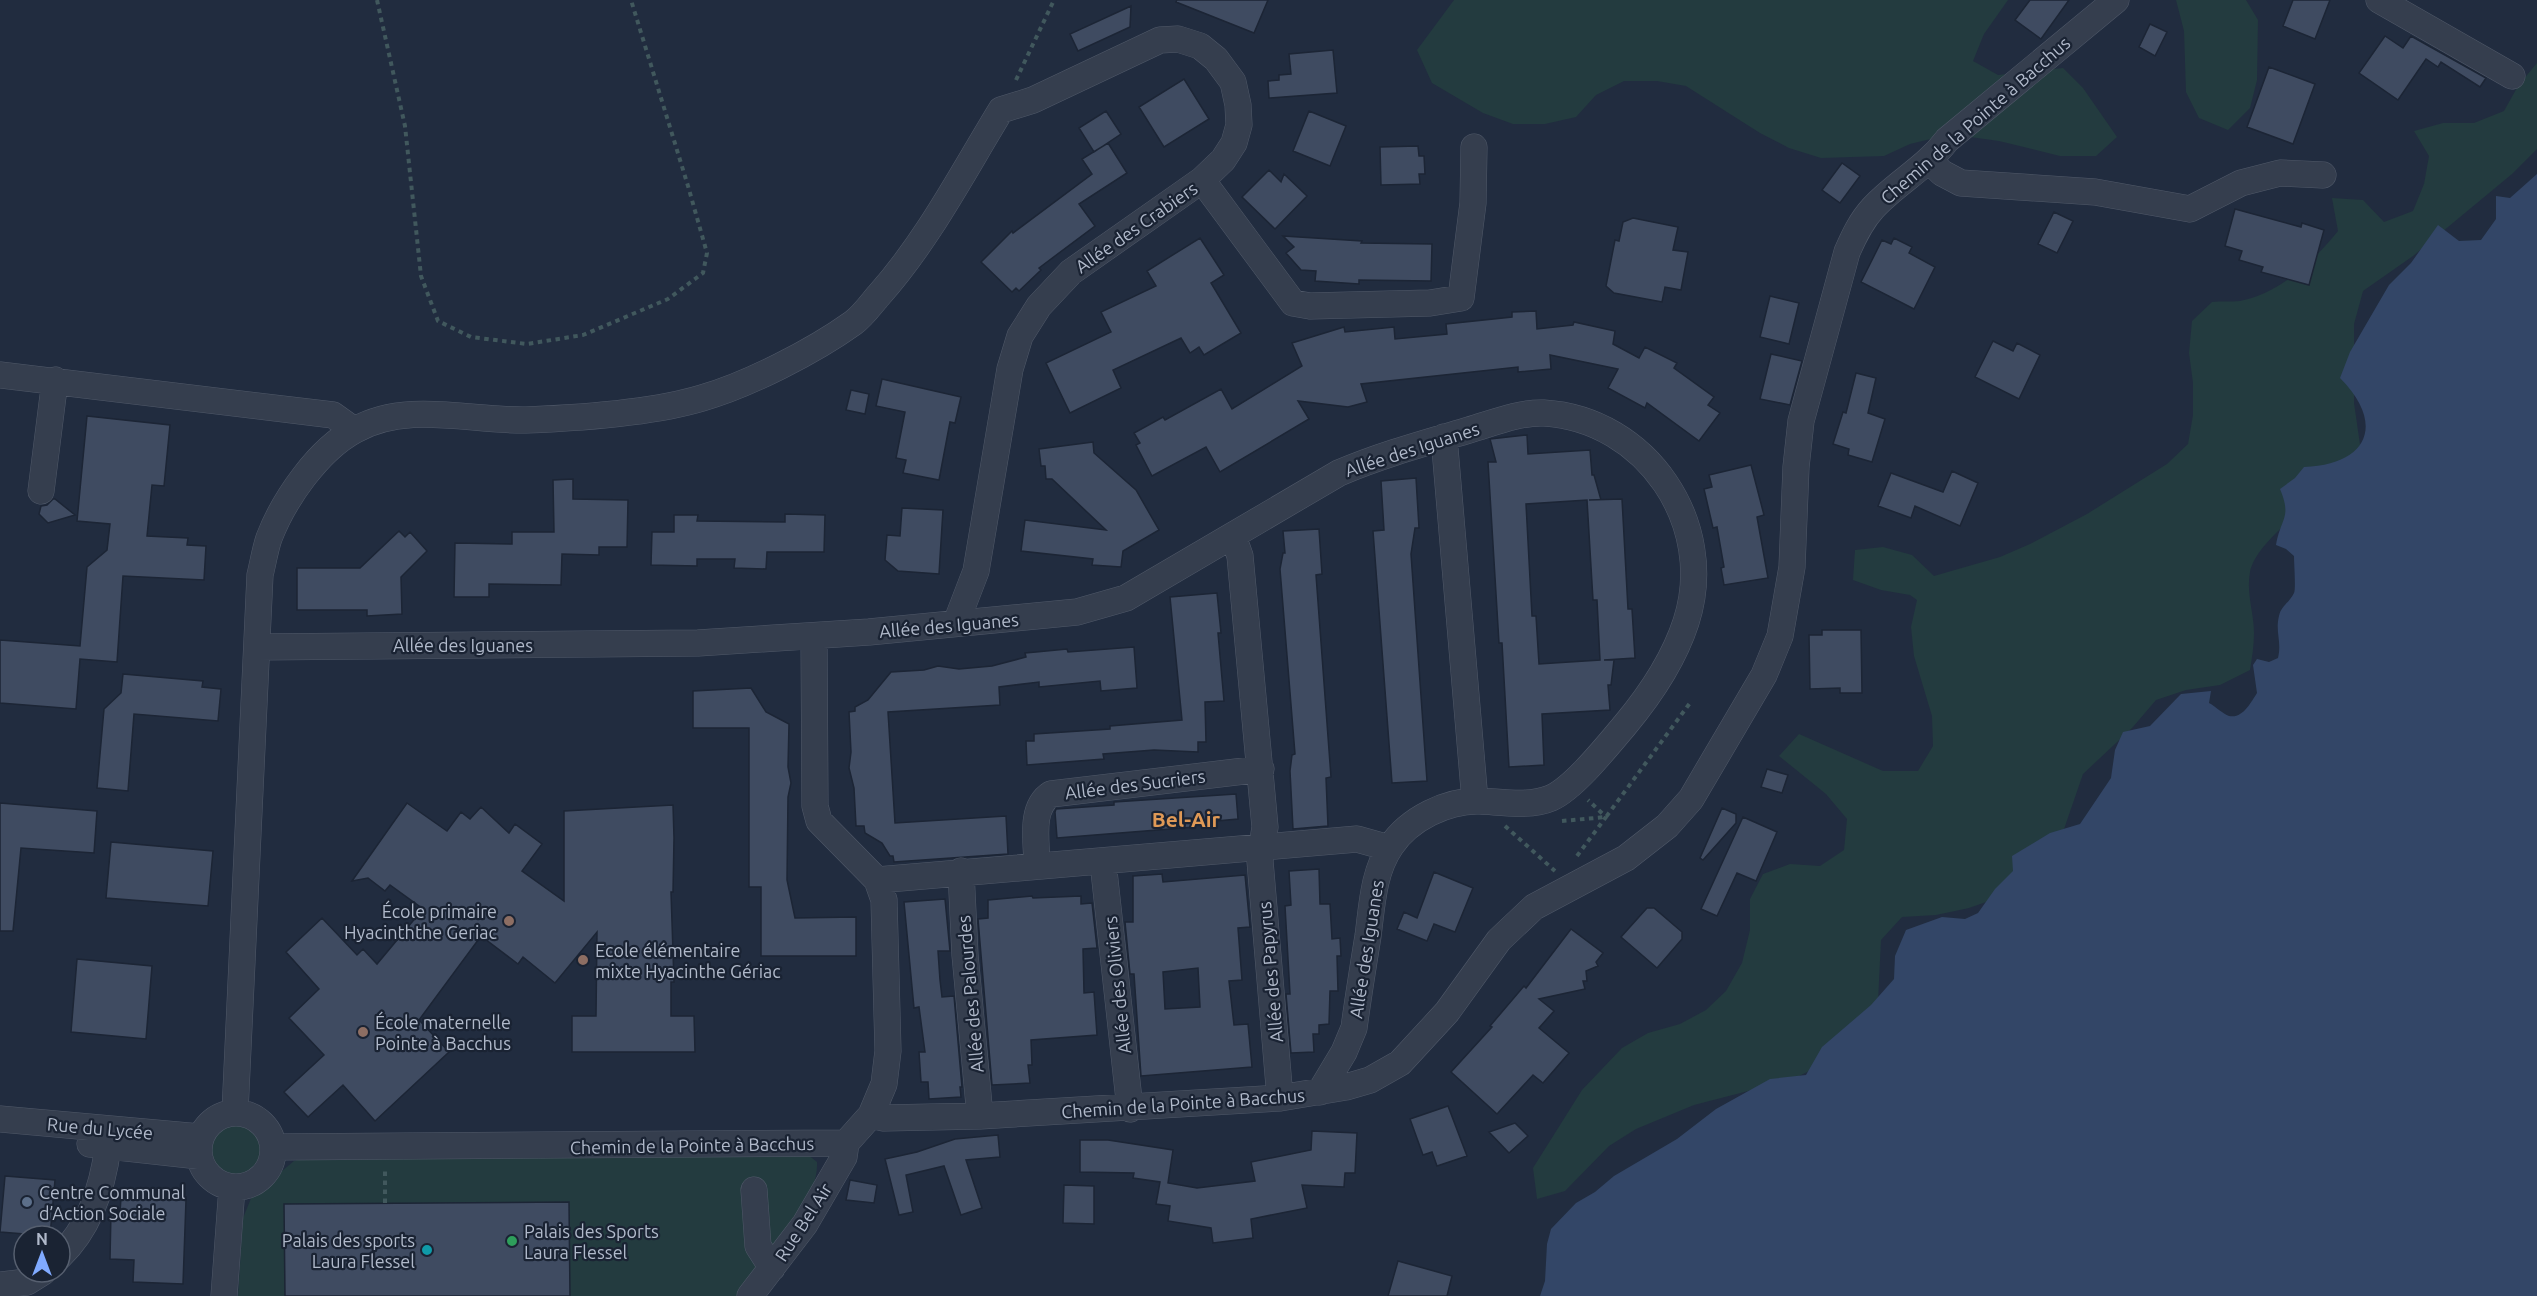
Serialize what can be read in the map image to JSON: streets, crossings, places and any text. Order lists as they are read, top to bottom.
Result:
{
  "streets": {
    "street": [
      "Chemin de la Pointe à Bacchus",
      "Allée des Crabiers",
      "Allée des Iguanes",
      "Allée des Sucriers",
      "Allée des Papyrus",
      "Allée des Oliviers",
      "Allée des Palourdes",
      "Rue du Lycée",
      "Rue Bel Air"
    ]
  },
  "crossings": [
    ["Chemin de la Pointe à Bacchus", "Allée des Iguanes"],
    ["Chemin de la Pointe à Bacchus", "Allée des Papyrus"],
    ["Chemin de la Pointe à Bacchus", "Allée des Oliviers"],
    ["Chemin de la Pointe à Bacchus", "Allée des Palourdes"],
    ["Chemin de la Pointe à Bacchus", "Rue du Lycée"],
    ["Chemin de la Pointe à Bacchus", "Rue Bel Air"],
    ["Allée des Crabiers", "Allée des Iguanes"],
    ["Allée des Iguanes", "Allée des Papyrus"],
    ["Allée des Sucriers", "Allée des Papyrus"]
  ],
  "districts": ["Bel-Air"],
  "places": [
    "École primaire Hyacinththe Geriac",
    "Ecole élémentaire mixte Hyacinthe Gériac",
    "École maternelle Pointe à Bacchus",
    "Centre Communal d’Action Sociale",
    "Palais des Sports Laura Flessel",
    "Palais des sports Laura Flessel"
  ],
  "north": "top"
}
